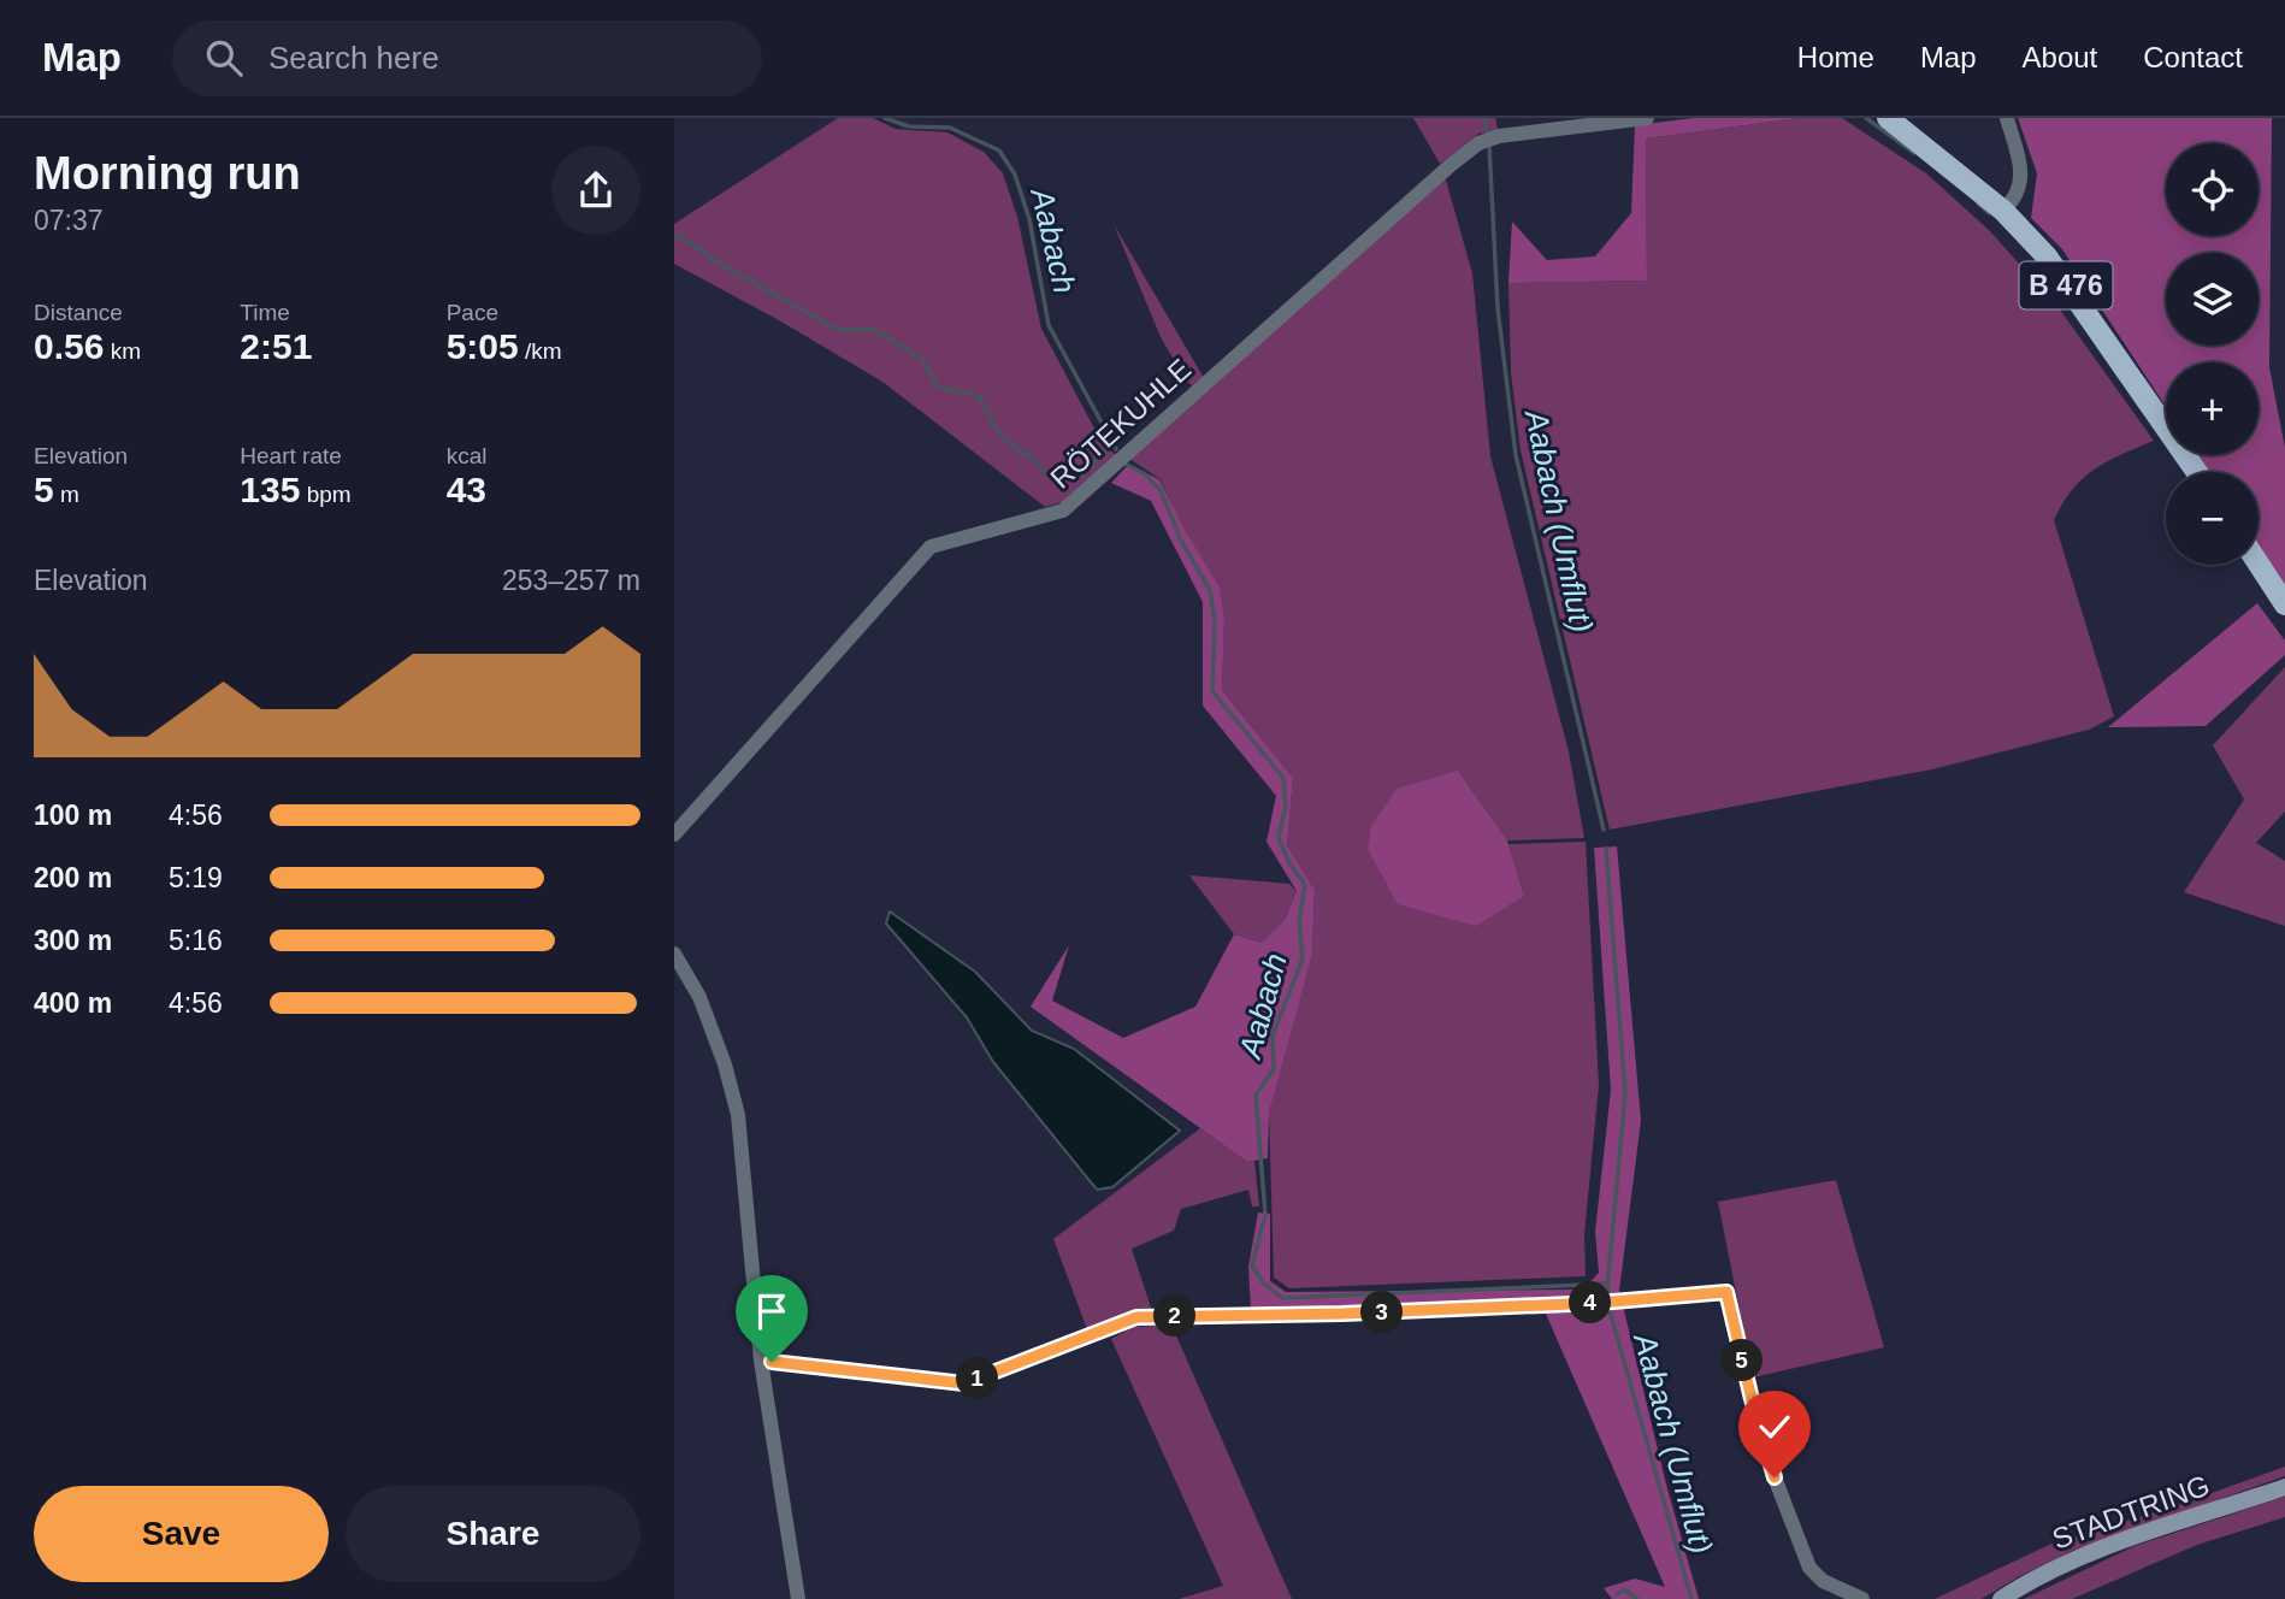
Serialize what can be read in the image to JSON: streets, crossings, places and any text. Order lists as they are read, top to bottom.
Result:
{
  "streets": {
    "main road": ["B 476"],
    "street": ["RÖTEKUHLE", "STADTRING"]
  },
  "water": ["Aabach", "Aabach (Umflut)"],
  "page": {
    "header": "Map",
    "search": "Search here",
    "nav": [
      "Home",
      "Map",
      "About",
      "Contact"
    ],
    "heading": ["Morning run", "07:37"],
    "map_buttons": ["+", "−"],
    "stats": [
      ["Distance", "0.56 km"],
      ["Time", "2:51"],
      ["Pace", "5:05 /km"],
      ["Elevation", "5 m"],
      ["Heart rate", "135 bpm"],
      ["kcal", "43"]
    ],
    "chart": ["Elevation", "253–257 m"],
    "list": [
      {
        "name": "100 m",
        "note": "4:56"
      },
      {
        "name": "200 m",
        "note": "5:19"
      },
      {
        "name": "300 m",
        "note": "5:16"
      },
      {
        "name": "400 m",
        "note": "4:56"
      }
    ],
    "pins": [
      "4",
      "3",
      "2",
      "5",
      "1"
    ],
    "buttons": ["Save", "Share"]
  }
}
